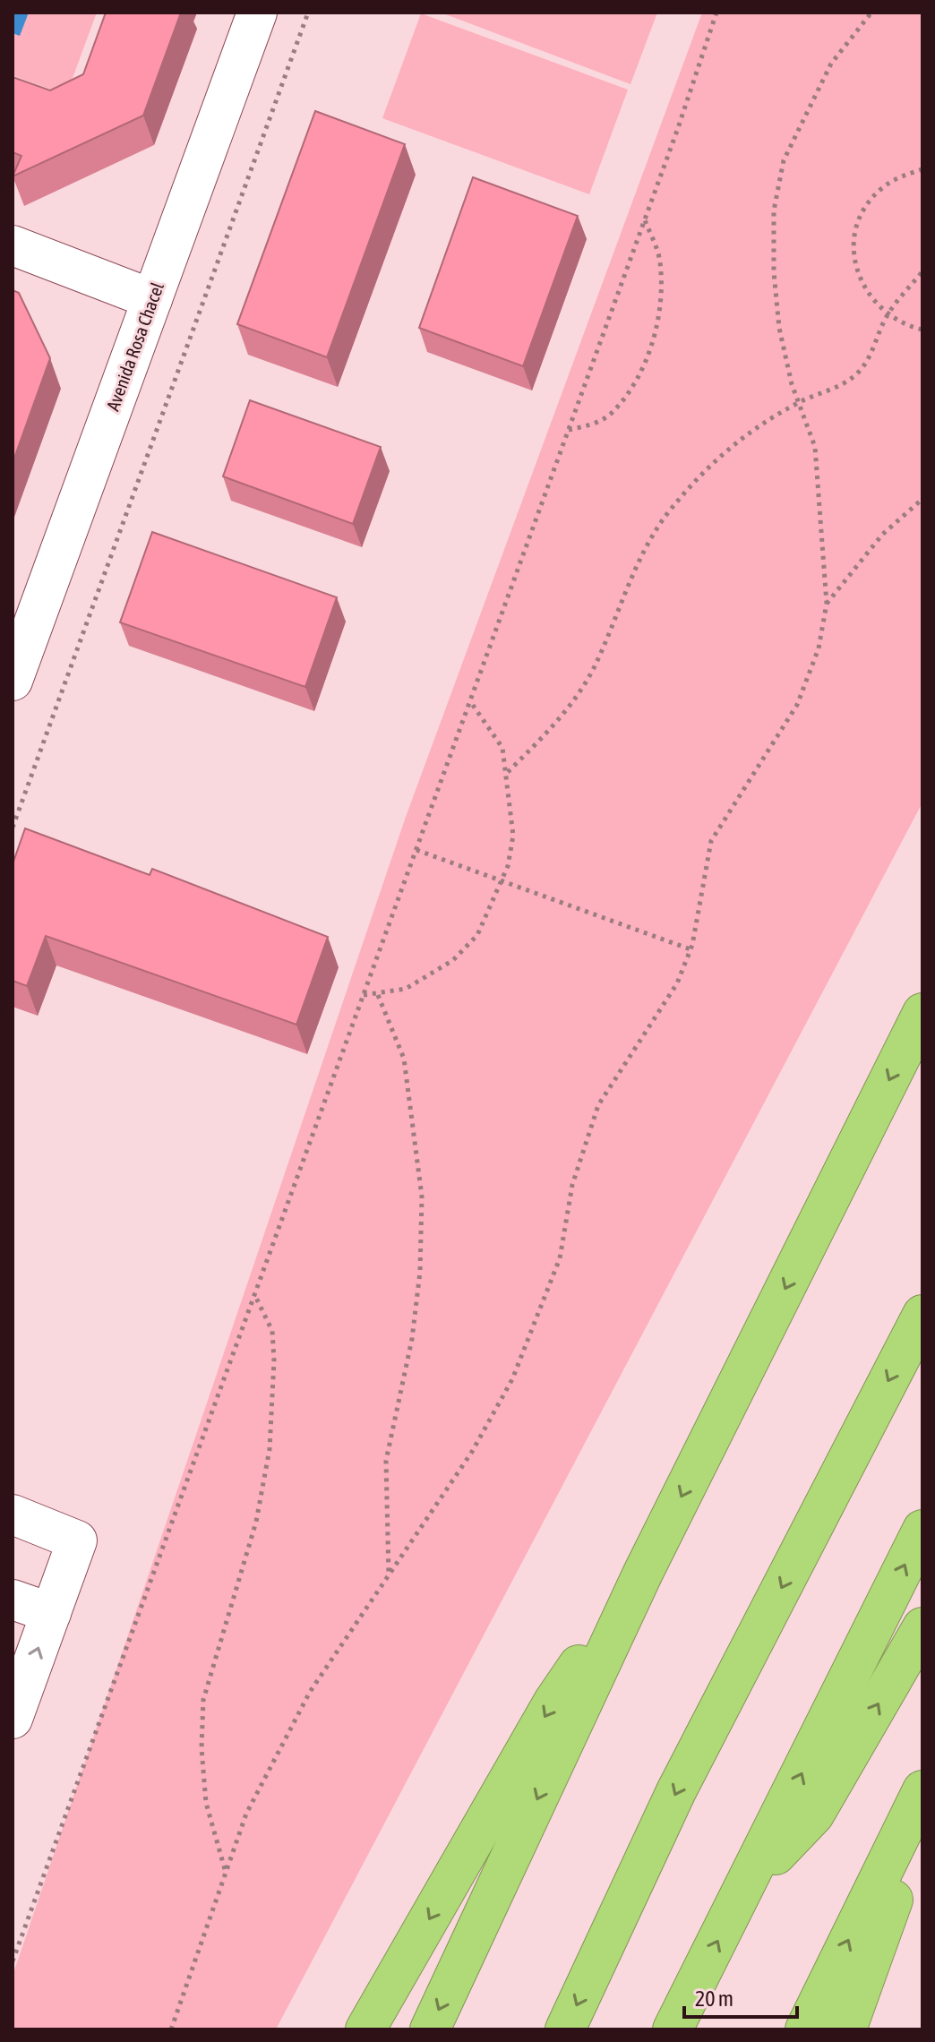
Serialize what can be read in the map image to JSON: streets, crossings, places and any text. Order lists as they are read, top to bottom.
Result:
{
  "streets": {
    "street": ["Avenida Rosa Chacel"]
  },
  "scale_bar": "20 m"
}
